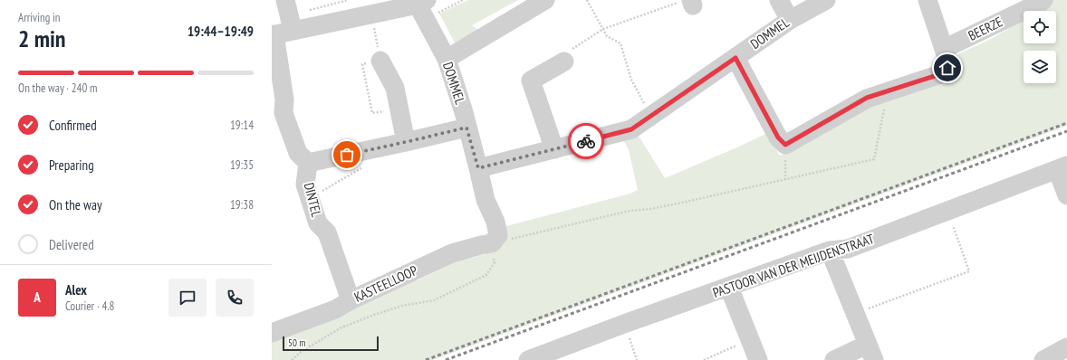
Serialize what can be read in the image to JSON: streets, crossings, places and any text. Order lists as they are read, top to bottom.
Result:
{
  "streets": {
    "street": [
      "BEERZE",
      "DOMMEL",
      "DINTEL",
      "PASTOOR VAN DER MEIJDENSTRAAT",
      "KASTEELLOOP"
    ]
  },
  "crossings": [
    ["DOMMEL", "KASTEELLOOP"],
    ["DINTEL", "KASTEELLOOP"]
  ],
  "scale_bar": "50 m",
  "page": {
    "heading": ["2 min", "Arriving in", "19:44–19:49"],
    "panel": ["Alex", "Courier · 4.8"],
    "bar": "On the way · 240 m",
    "list": [
      ["Confirmed", "19:14"],
      ["Preparing", "19:35"],
      ["On the way", "19:38"],
      "Delivered"
    ],
    "round": "A",
    "scale": "50 m"
  }
}
